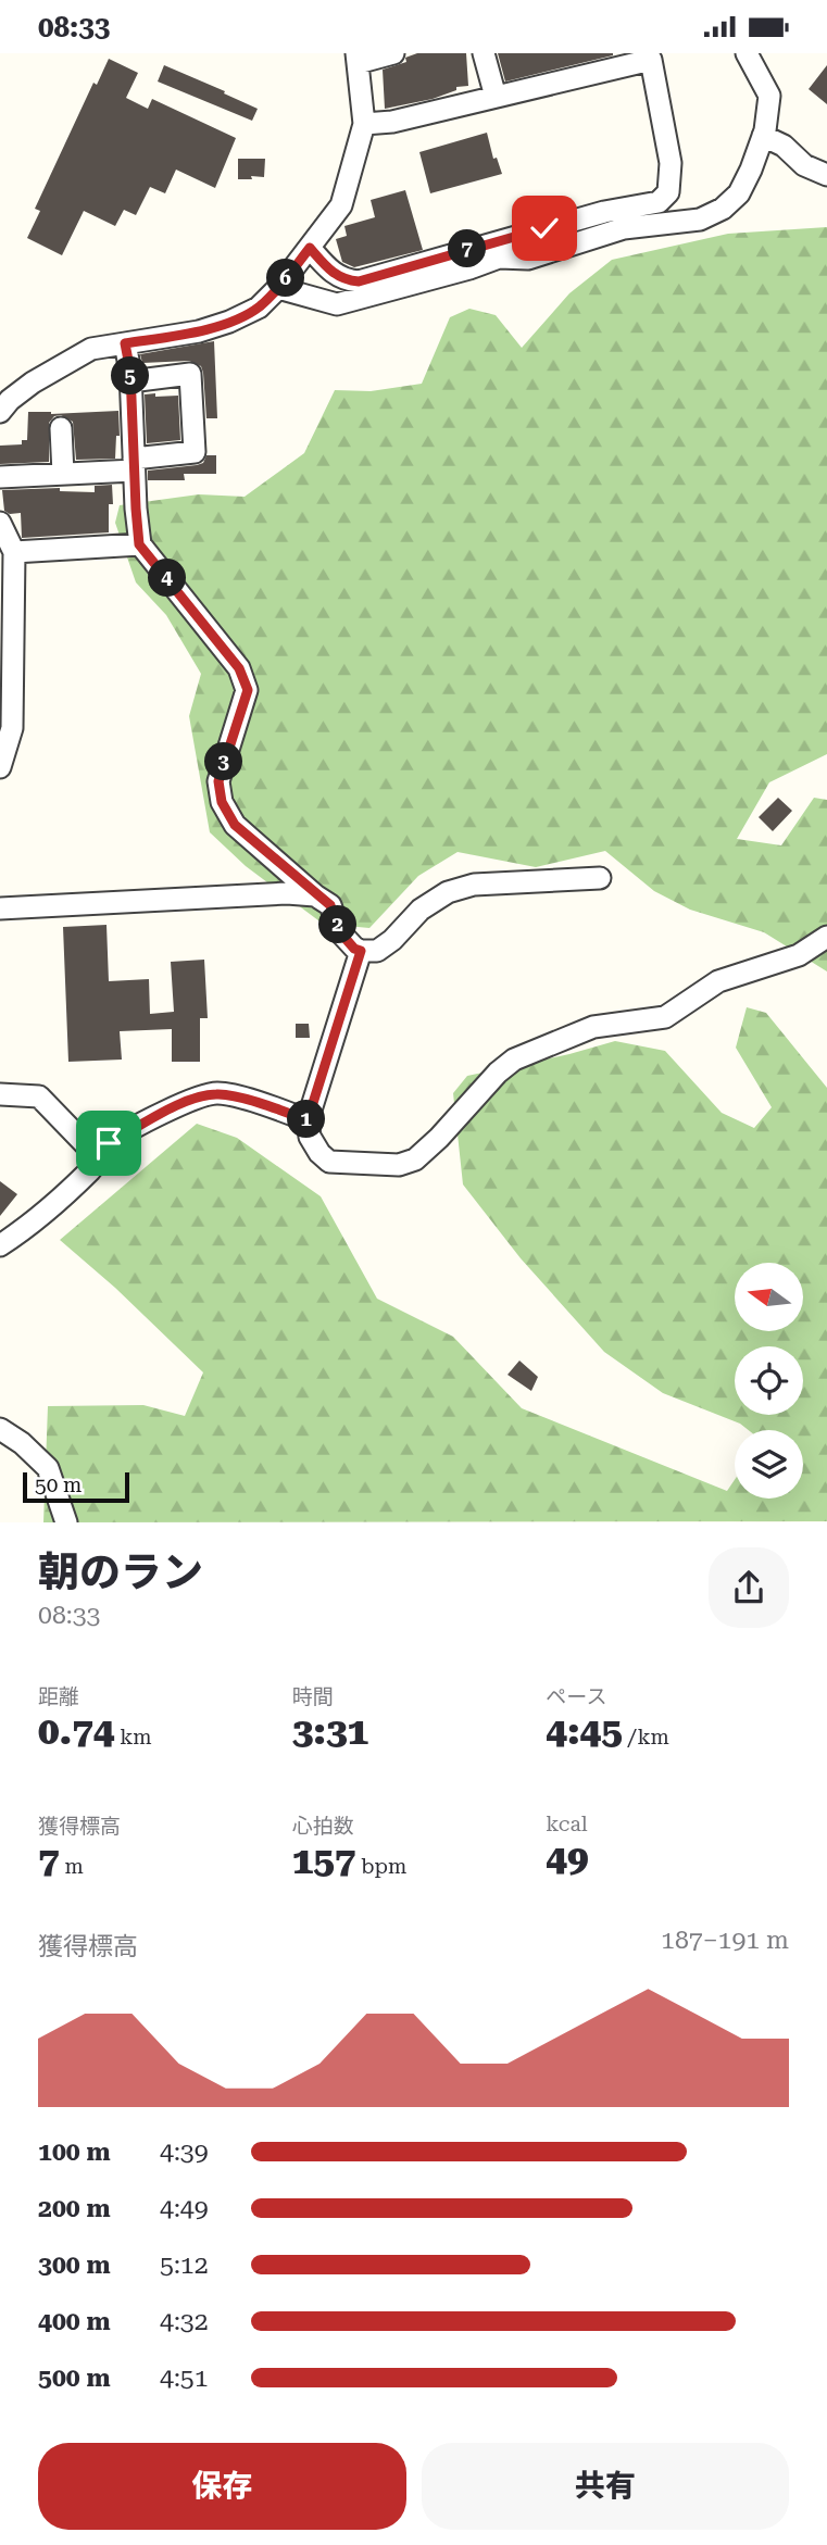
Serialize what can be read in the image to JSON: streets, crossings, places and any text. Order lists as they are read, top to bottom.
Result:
{
  "scale_bar": "50 m",
  "north": "left",
  "page": {
    "status": "08:33",
    "pins": [
      "7",
      "6",
      "5",
      "4",
      "3",
      "2",
      "1"
    ],
    "scale": "50 m",
    "heading": ["朝のラン", "08:33"],
    "stats": [
      ["距離", "0.74 km"],
      ["時間", "3:31"],
      ["ペース", "4:45 /km"],
      ["獲得標高", "7 m"],
      ["心拍数", "157 bpm"],
      ["kcal", "49"]
    ],
    "chart": ["獲得標高", "187–191 m"],
    "list": [
      {
        "name": "100 m",
        "note": "4:39"
      },
      {
        "name": "200 m",
        "note": "4:49"
      },
      {
        "name": "300 m",
        "note": "5:12"
      },
      {
        "name": "400 m",
        "note": "4:32"
      },
      {
        "name": "500 m",
        "note": "4:51"
      }
    ],
    "buttons": ["保存", "共有"]
  }
}
